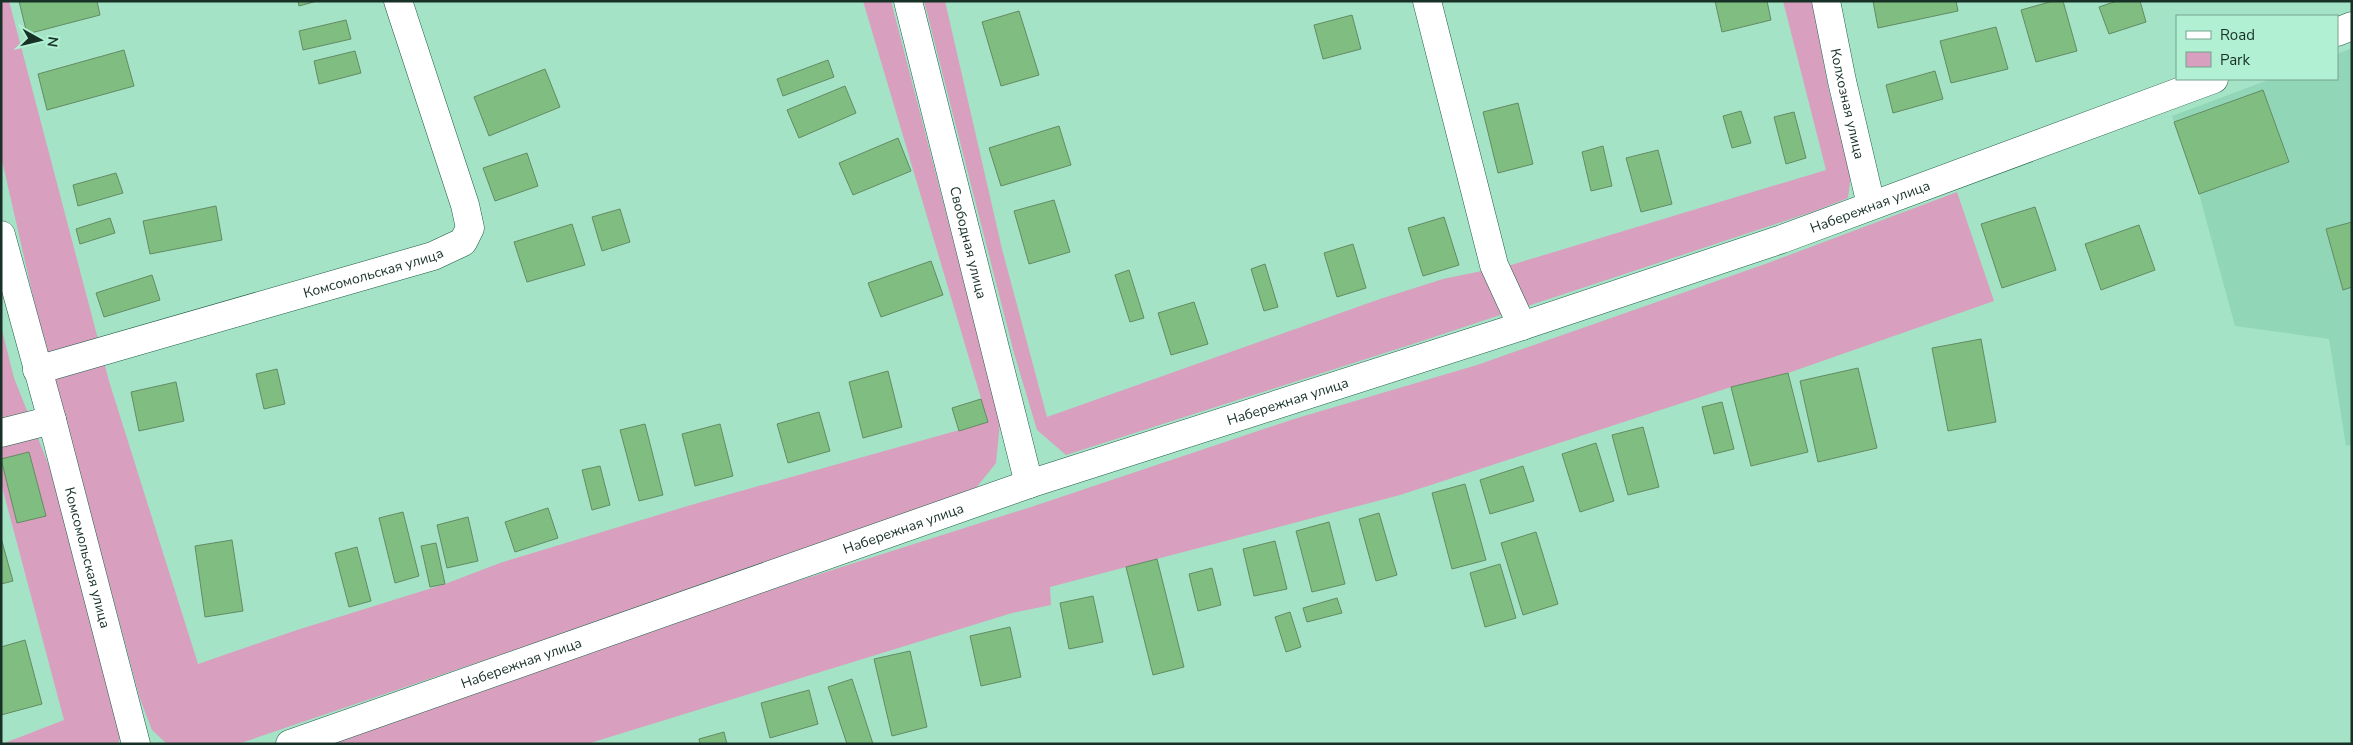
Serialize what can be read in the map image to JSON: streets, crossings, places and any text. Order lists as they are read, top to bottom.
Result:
{
  "streets": {
    "street": [
      "Колхозная улица",
      "Набережная улица",
      "Свободная улица",
      "Комсомольская улица"
    ]
  },
  "crossings": [
    ["Колхозная улица", "Набережная улица"],
    ["Набережная улица", "Свободная улица"]
  ],
  "legend": ["Road", "Park"],
  "north": "right"
}
